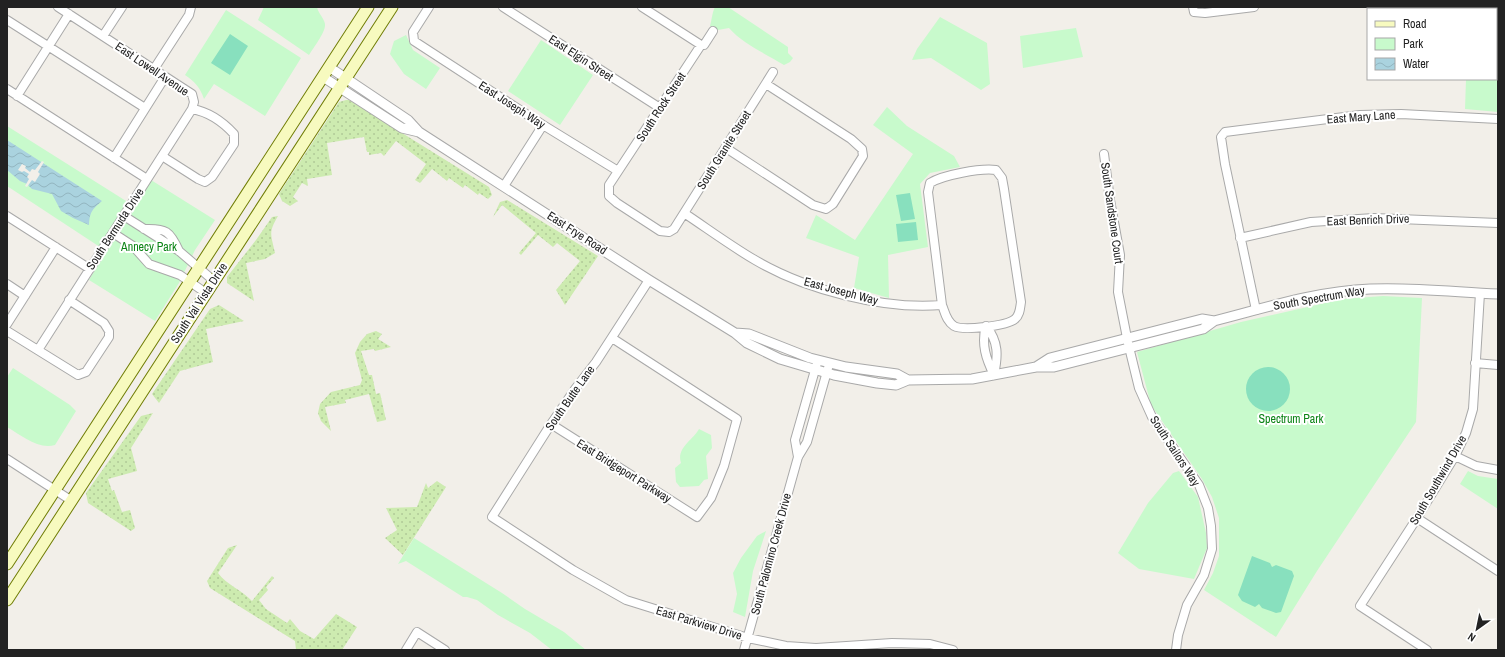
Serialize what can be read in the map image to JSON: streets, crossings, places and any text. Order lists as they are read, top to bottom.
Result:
{
  "streets": {
    "main road": ["South Val Vista Drive"],
    "street": [
      "East Elgin Street",
      "East Lowell Avenue",
      "East Joseph Way",
      "South Rock Street",
      "East Mary Lane",
      "South Granite Street",
      "South Sandstone Court",
      "East Benrich Drive",
      "South Bermuda Drive",
      "East Frye Road",
      "South Spectrum Way",
      "South Butte Lane",
      "South Sailors Way",
      "East Bridgeport Parkway",
      "South Southwind Drive",
      "South Palomino Creek Drive",
      "East Parkview Drive"
    ]
  },
  "crossings": [
    ["East Elgin Street", "South Rock Street"],
    ["East Lowell Avenue", "South Bermuda Drive"],
    ["East Joseph Way", "South Rock Street"],
    ["East Joseph Way", "South Granite Street"],
    ["South Rock Street", "South Granite Street"],
    ["East Mary Lane", "East Benrich Drive"],
    ["South Sandstone Court", "South Spectrum Way"],
    ["South Sandstone Court", "South Sailors Way"],
    ["East Frye Road", "South Spectrum Way"],
    ["East Frye Road", "South Val Vista Drive"],
    ["East Frye Road", "South Butte Lane"],
    ["East Frye Road", "South Palomino Creek Drive"],
    ["South Spectrum Way", "South Sailors Way"],
    ["South Spectrum Way", "South Southwind Drive"],
    ["South Spectrum Way", "South Palomino Creek Drive"],
    ["South Butte Lane", "East Bridgeport Parkway"],
    ["South Butte Lane", "East Parkview Drive"],
    ["South Palomino Creek Drive", "East Parkview Drive"]
  ],
  "parks": ["Annecy Park", "Spectrum Park"],
  "legend": ["Road", "Park", "Water"],
  "north": "bottom left"
}
